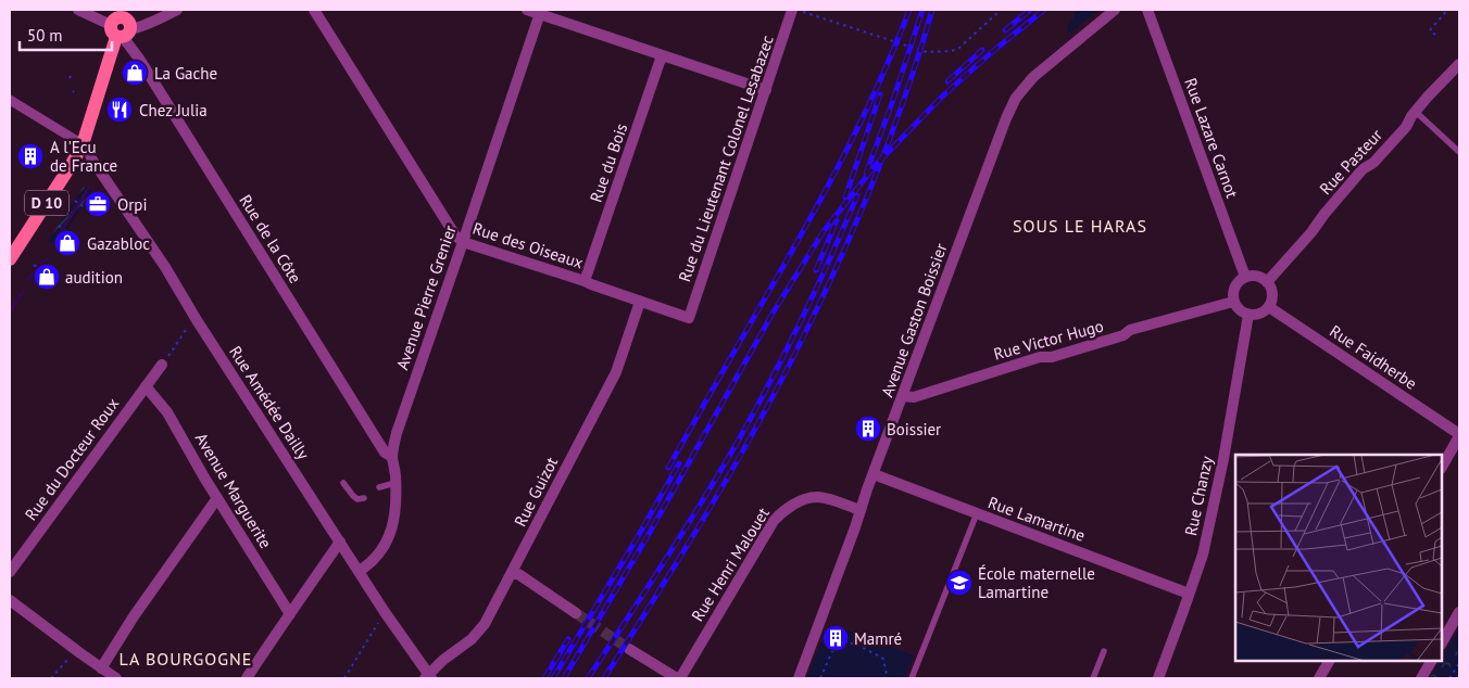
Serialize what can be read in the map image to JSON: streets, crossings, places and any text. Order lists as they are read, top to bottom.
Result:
{
  "streets": {
    "main road": ["D 10"],
    "street": [
      "Rue Lazare Carnot",
      "Rue du Lieutenant Colonel Lesabazec",
      "Rue Pasteur",
      "Rue du Bois",
      "Rue de la Côte",
      "Rue des Oiseaux",
      "Avenue Pierre Grenier",
      "Avenue Gaston Boissier",
      "Rue Victor Hugo",
      "Rue Faidherbe",
      "Rue Amédée Dailly",
      "Rue du Docteur Roux",
      "Avenue Marguerite",
      "Rue Guizot",
      "Rue Chanzy",
      "Rue Lamartine",
      "Rue Henri Malouet"
    ]
  },
  "crossings": [
    ["Rue Lazare Carnot", "Rue Pasteur"],
    ["Rue Lazare Carnot", "Rue Victor Hugo"],
    ["Rue Lazare Carnot", "Rue Faidherbe"],
    ["Rue Lazare Carnot", "Rue Chanzy"],
    ["Rue du Lieutenant Colonel Lesabazec", "Rue des Oiseaux"],
    ["Rue Pasteur", "Rue Victor Hugo"],
    ["Rue Pasteur", "Rue Faidherbe"],
    ["Rue Pasteur", "Rue Chanzy"],
    ["Rue du Bois", "Rue des Oiseaux"],
    ["D 10", "Rue de la Côte"],
    ["D 10", "Rue Amédée Dailly"],
    ["Rue de la Côte", "Avenue Pierre Grenier"],
    ["Rue des Oiseaux", "Avenue Pierre Grenier"],
    ["Rue des Oiseaux", "Rue Guizot"],
    ["Avenue Pierre Grenier", "Rue Amédée Dailly"],
    ["Avenue Gaston Boissier", "Rue Victor Hugo"],
    ["Avenue Gaston Boissier", "Rue Lamartine"],
    ["Avenue Gaston Boissier", "Rue Henri Malouet"],
    ["Rue Victor Hugo", "Rue Faidherbe"],
    ["Rue Victor Hugo", "Rue Chanzy"],
    ["Rue Faidherbe", "Rue Chanzy"],
    ["Rue Amédée Dailly", "Rue Guizot"],
    ["Rue du Docteur Roux", "Avenue Marguerite"],
    ["Rue Chanzy", "Rue Lamartine"]
  ],
  "districts": ["SOUS LE HARAS", "LA BOURGOGNE"],
  "places": {
    "shop": ["La Gache", "Gazabloc", "audition"],
    "restaurant": ["Chez Julia"],
    "building": ["A l'Ecu de France", "Boissier", "Mamré"],
    "office": ["Orpi"],
    "school or university": ["École maternelle Lamartine"]
  },
  "scale_bar": "50 m"
}
